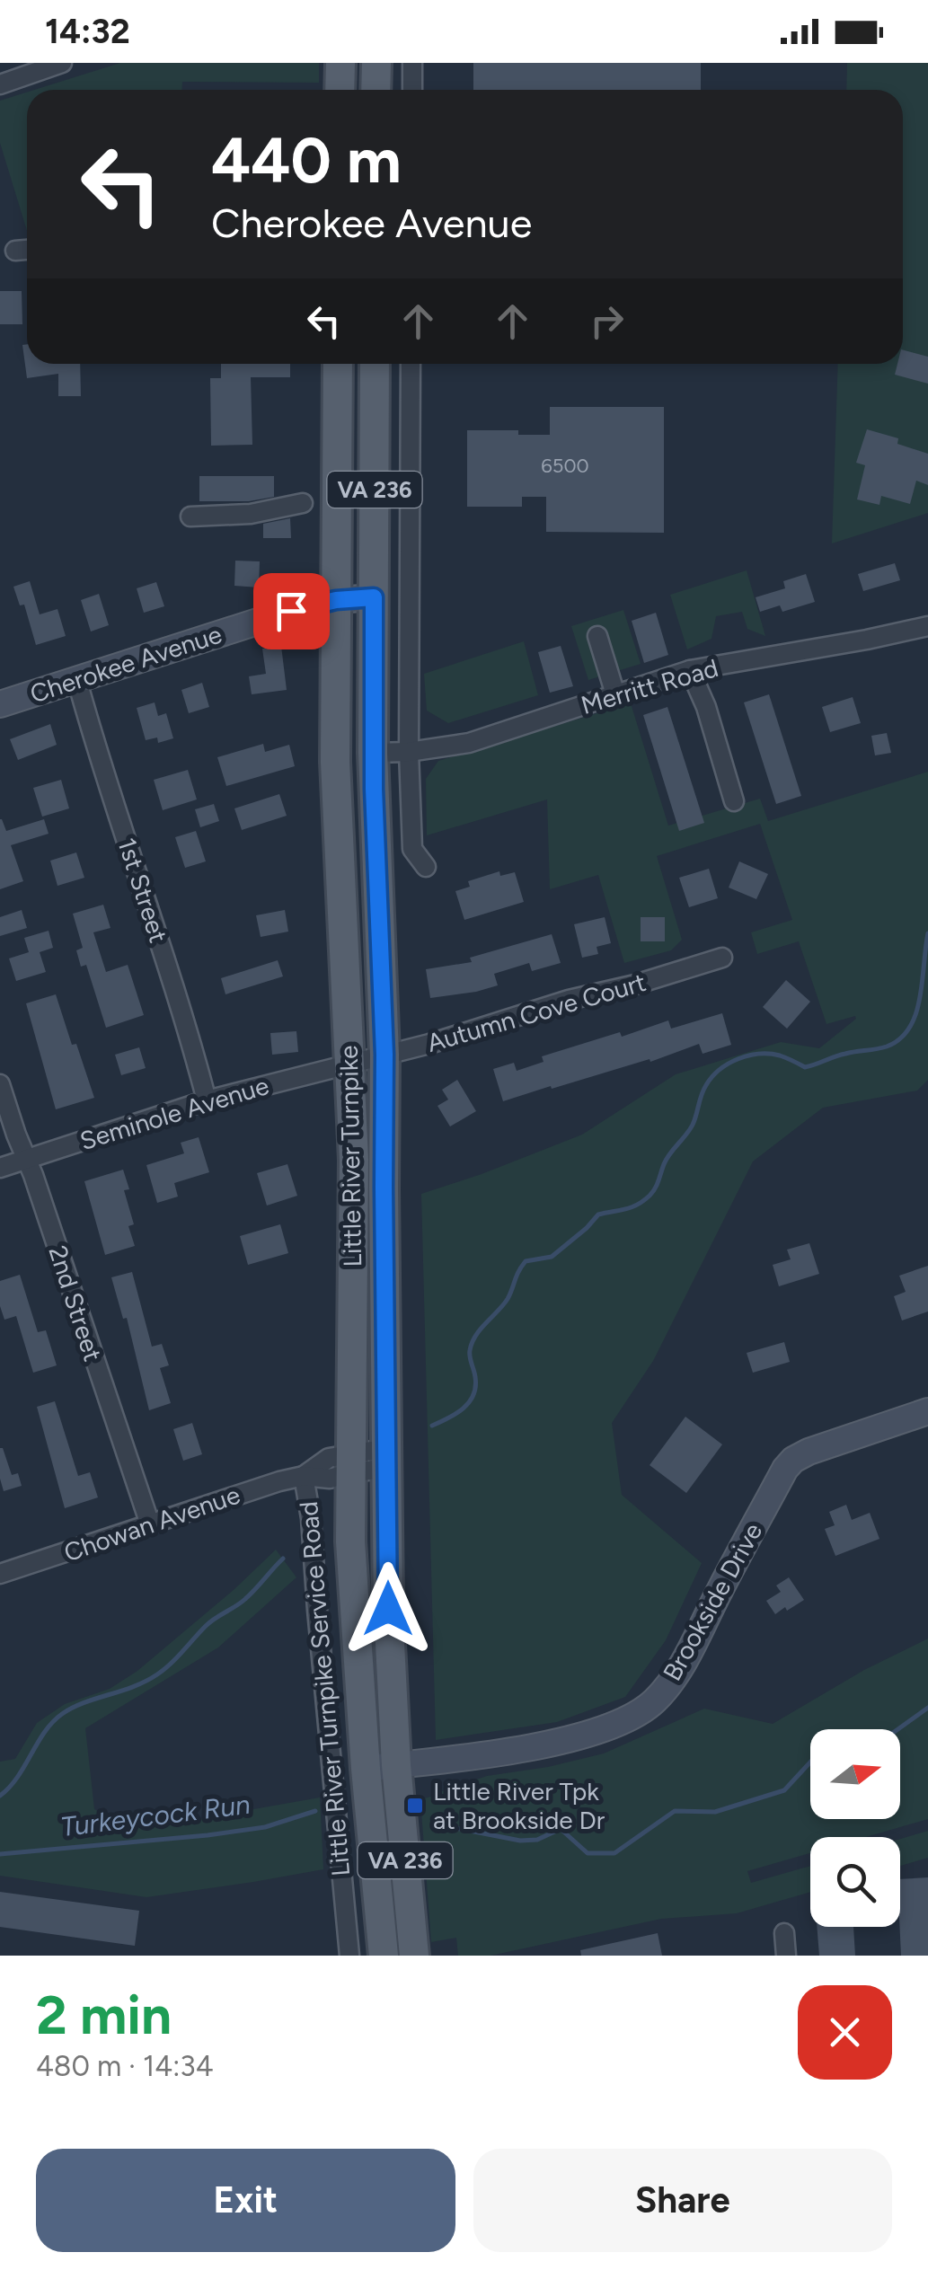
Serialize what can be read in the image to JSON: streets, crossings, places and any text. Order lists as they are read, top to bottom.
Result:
{
  "streets": {
    "main road": ["VA 236", "Little River Turnpike"],
    "street": [
      "Cherokee Avenue",
      "Merritt Road",
      "1st Street",
      "Autumn Cove Court",
      "Seminole Avenue",
      "2nd Street",
      "Chowan Avenue",
      "Brookside Drive",
      "Little River Turnpike Service Road"
    ]
  },
  "crossings": [
    ["Cherokee Avenue", "1st Street"],
    ["Cherokee Avenue", "Little River Turnpike"],
    ["Merritt Road", "Little River Turnpike"],
    ["1st Street", "Seminole Avenue"],
    ["Autumn Cove Court", "Seminole Avenue"],
    ["Autumn Cove Court", "Little River Turnpike"],
    ["Seminole Avenue", "Little River Turnpike"],
    ["Seminole Avenue", "2nd Street"],
    ["Little River Turnpike", "Chowan Avenue"],
    ["Little River Turnpike", "Brookside Drive"],
    ["2nd Street", "Chowan Avenue"],
    ["Chowan Avenue", "Little River Turnpike Service Road"]
  ],
  "water": ["Turkeycock Run"],
  "places": {
    "transit": ["Little River Tpk at Brookside Dr"]
  },
  "house_numbers": ["6500"],
  "north": "right",
  "page": {
    "status": "14:32",
    "turn": ["440 m", "Cherokee Avenue"],
    "heading": ["2 min", "480 m · 14:34"],
    "buttons": ["Exit", "Share"]
  }
}
